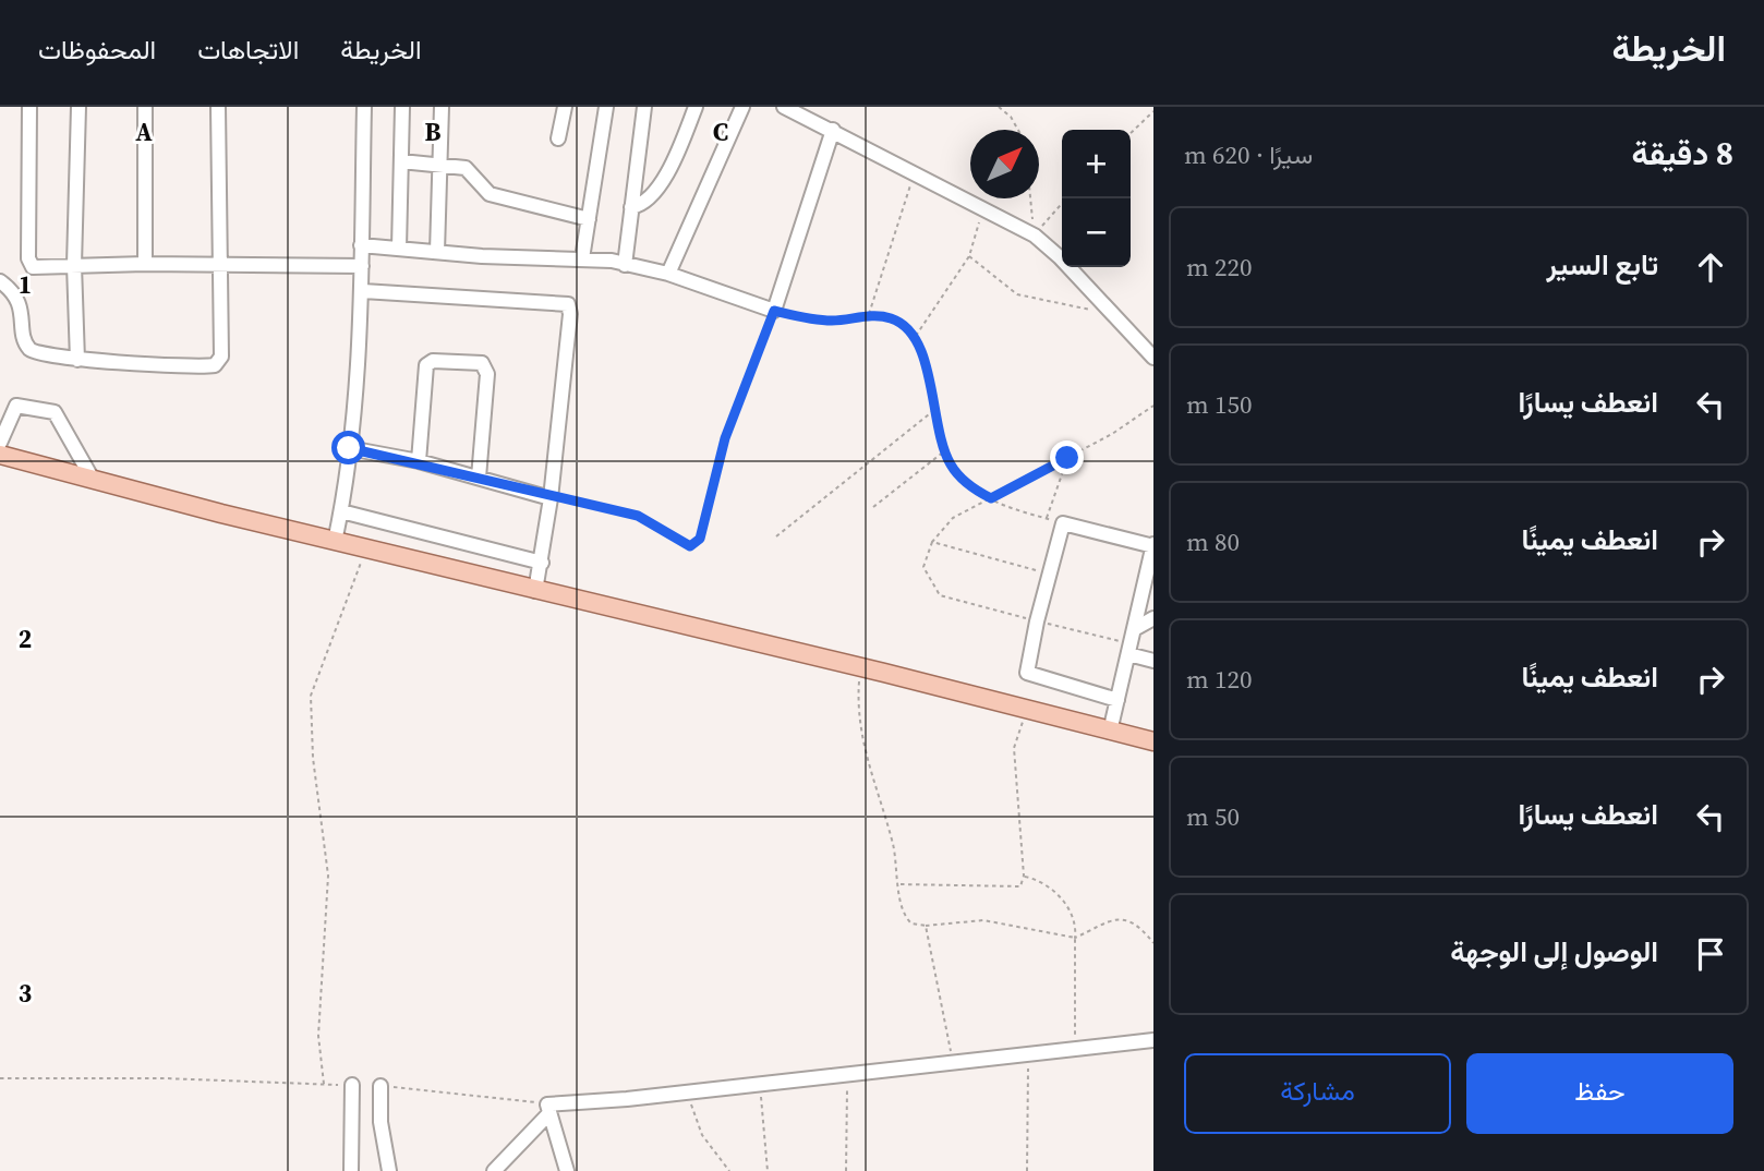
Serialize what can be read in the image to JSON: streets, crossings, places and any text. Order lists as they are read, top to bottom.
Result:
{
  "north": "top right",
  "page": {
    "header": "الخريطة",
    "nav": ["الخريطة", "الاتجاهات", "المحفوظات"],
    "heading": ["8 دقيقة", "سيرًا · 620 m"],
    "map_buttons": ["+", "−"],
    "list": [
      ["تابع السير", "220 m"],
      ["انعطف يسارًا", "150 m"],
      ["انعطف يمينًا", "80 m"],
      ["انعطف يمينًا", "120 m"],
      ["انعطف يسارًا", "50 m"],
      "الوصول إلى الوجهة"
    ],
    "buttons": ["حفظ", "مشاركة"]
  },
  "grid": {
    "columns": ["A", "B", "C"],
    "rows": ["1", "2", "3"]
  }
}
